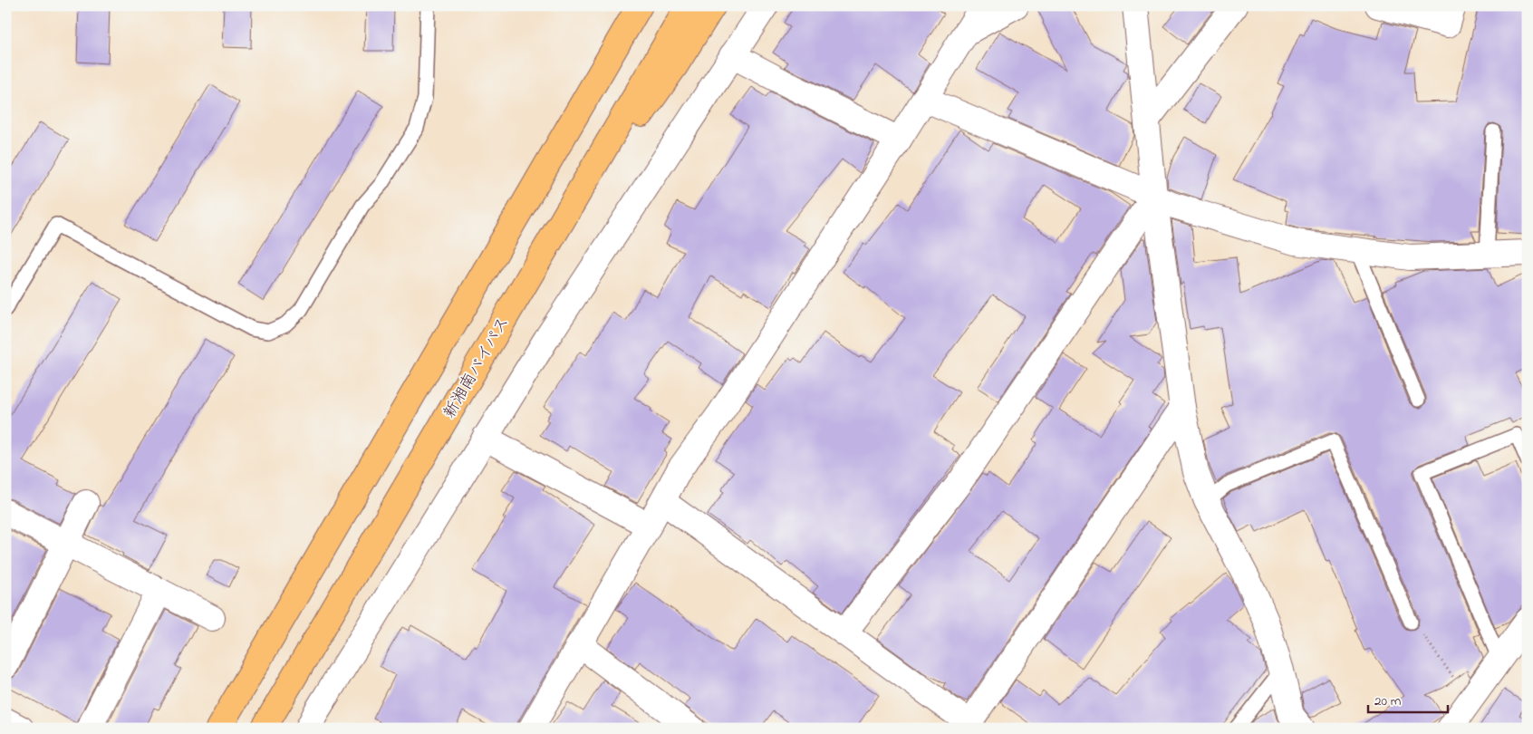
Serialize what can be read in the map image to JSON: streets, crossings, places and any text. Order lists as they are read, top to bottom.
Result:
{
  "streets": {
    "highway": ["新湘南バイパス"]
  },
  "scale_bar": "20 m"
}
